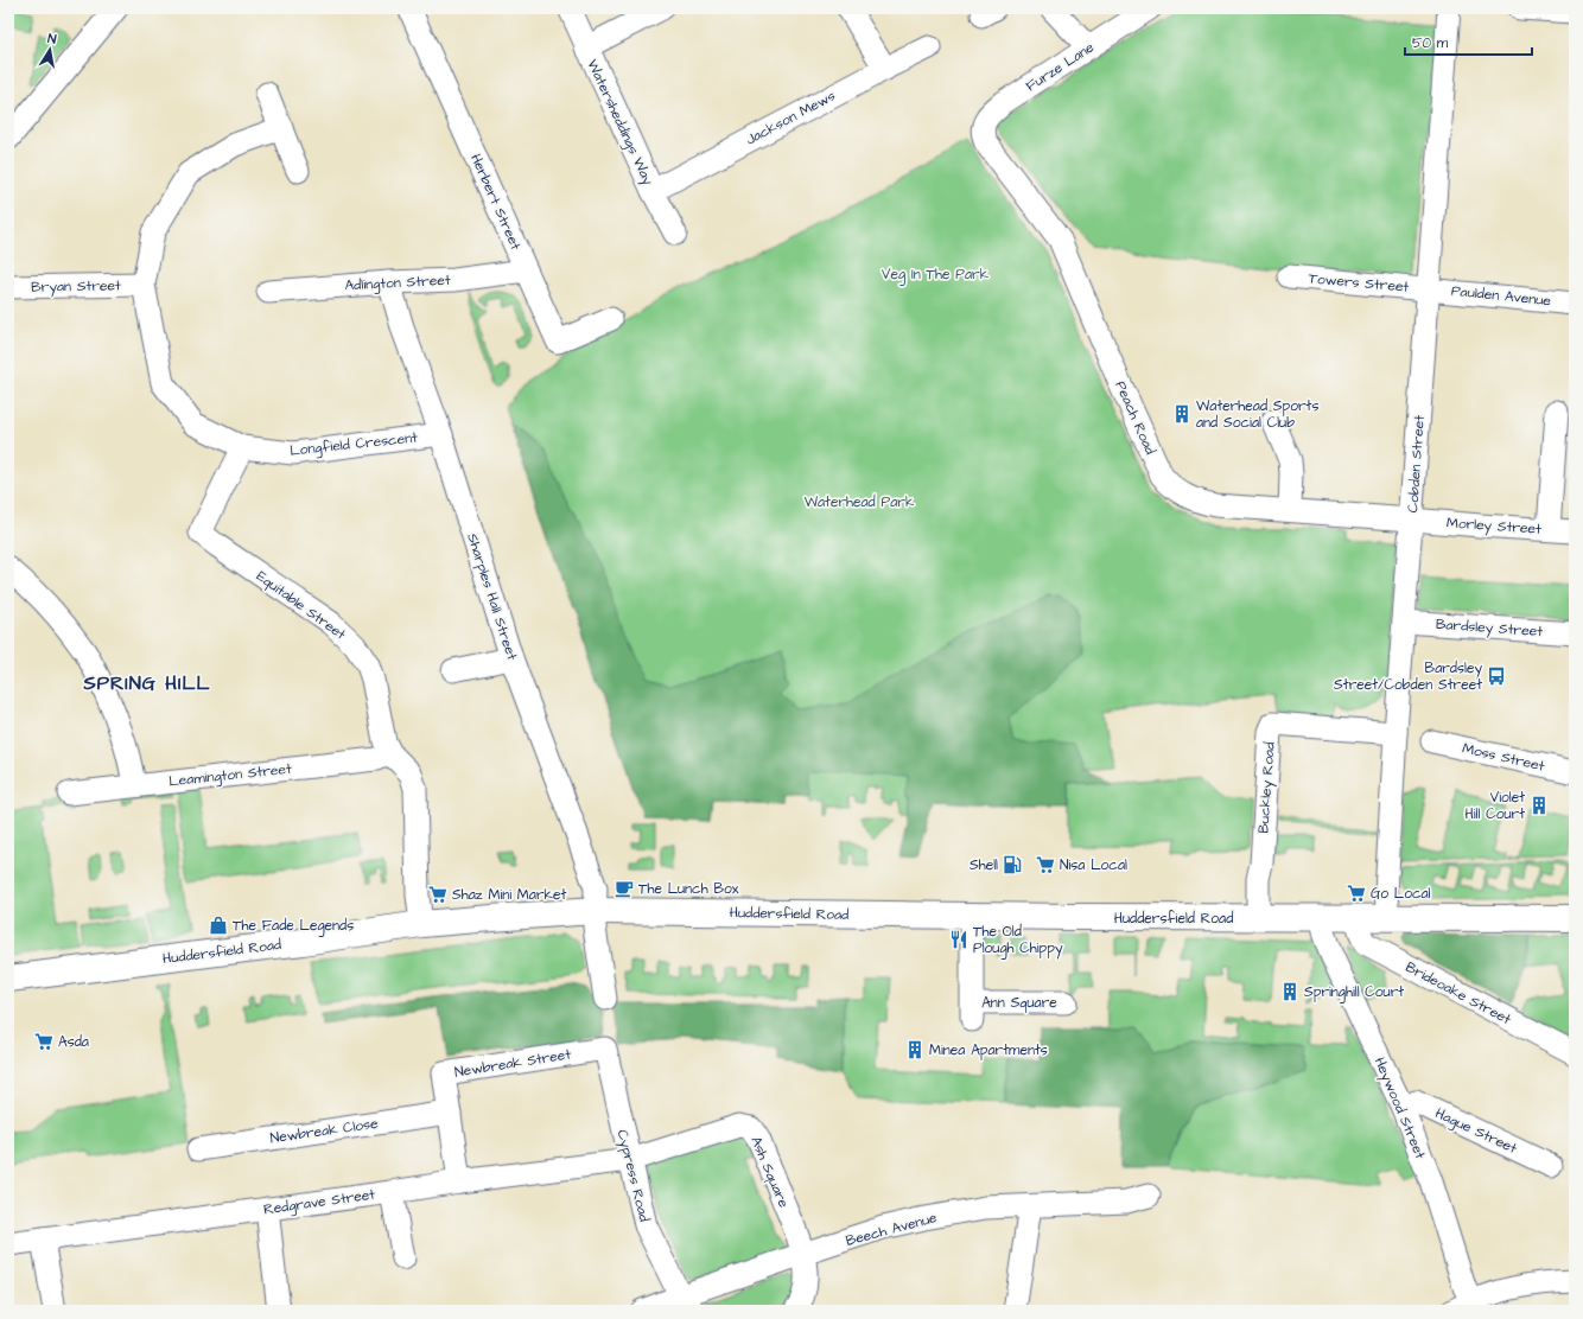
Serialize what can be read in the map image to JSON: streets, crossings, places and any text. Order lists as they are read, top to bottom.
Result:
{
  "streets": {
    "main road": ["Huddersfield Road"],
    "street": [
      "Furze Lane",
      "Jackson Mews",
      "Watersheddings Way",
      "Herbert Street",
      "Adlington Street",
      "Towers Street",
      "Bryan Street",
      "Paulden Avenue",
      "Peach Road",
      "Longfield Crescent",
      "Cobden Street",
      "Morley Street",
      "Sharples Hall Street",
      "Equitable Street",
      "Bardsley Street",
      "Moss Street",
      "Leamington Street",
      "Buckley Road",
      "Brideoake Street",
      "Ann Square",
      "Newbreak Street",
      "Heywood Street",
      "Newbreak Close",
      "Hague Street",
      "Ash Square",
      "Cypress Road",
      "Redgrave Street",
      "Beech Avenue"
    ]
  },
  "crossings": [
    ["Furze Lane", "Peach Road"],
    ["Jackson Mews", "Watersheddings Way"],
    ["Herbert Street", "Adlington Street"],
    ["Adlington Street", "Sharples Hall Street"],
    ["Towers Street", "Paulden Avenue"],
    ["Towers Street", "Cobden Street"],
    ["Bryan Street", "Longfield Crescent"],
    ["Paulden Avenue", "Cobden Street"],
    ["Peach Road", "Cobden Street"],
    ["Peach Road", "Morley Street"],
    ["Longfield Crescent", "Sharples Hall Street"],
    ["Longfield Crescent", "Equitable Street"],
    ["Cobden Street", "Morley Street"],
    ["Cobden Street", "Bardsley Street"],
    ["Cobden Street", "Buckley Road"],
    ["Cobden Street", "Huddersfield Road"],
    ["Sharples Hall Street", "Huddersfield Road"],
    ["Equitable Street", "Leamington Street"],
    ["Equitable Street", "Huddersfield Road"],
    ["Buckley Road", "Huddersfield Road"],
    ["Huddersfield Road", "Brideoake Street"],
    ["Huddersfield Road", "Ann Square"],
    ["Huddersfield Road", "Heywood Street"],
    ["Newbreak Street", "Newbreak Close"],
    ["Newbreak Street", "Cypress Road"],
    ["Newbreak Street", "Redgrave Street"],
    ["Heywood Street", "Hague Street"],
    ["Ash Square", "Cypress Road"],
    ["Ash Square", "Redgrave Street"],
    ["Ash Square", "Beech Avenue"],
    ["Cypress Road", "Redgrave Street"],
    ["Cypress Road", "Beech Avenue"]
  ],
  "districts": ["SPRING HILL"],
  "parks": ["Veg In The Park", "Waterhead Park"],
  "places": {
    "building": [
      "Waterhead Sports and Social Club",
      "Violet Hill Court",
      "Springhill Court",
      "Minea Apartments"
    ],
    "bus stop": ["Bardsley Street/Cobden Street"],
    "fuel station": ["Shell"],
    "supermarket": [
      "Nisa Local",
      "Go Local",
      "Shaz Mini Market",
      "Asda"
    ],
    "cafe": ["The Lunch Box"],
    "shop": ["The Fade Legends"],
    "restaurant": ["The Old Plough Chippy"]
  },
  "scale_bar": "50 m",
  "north": "top"
}
